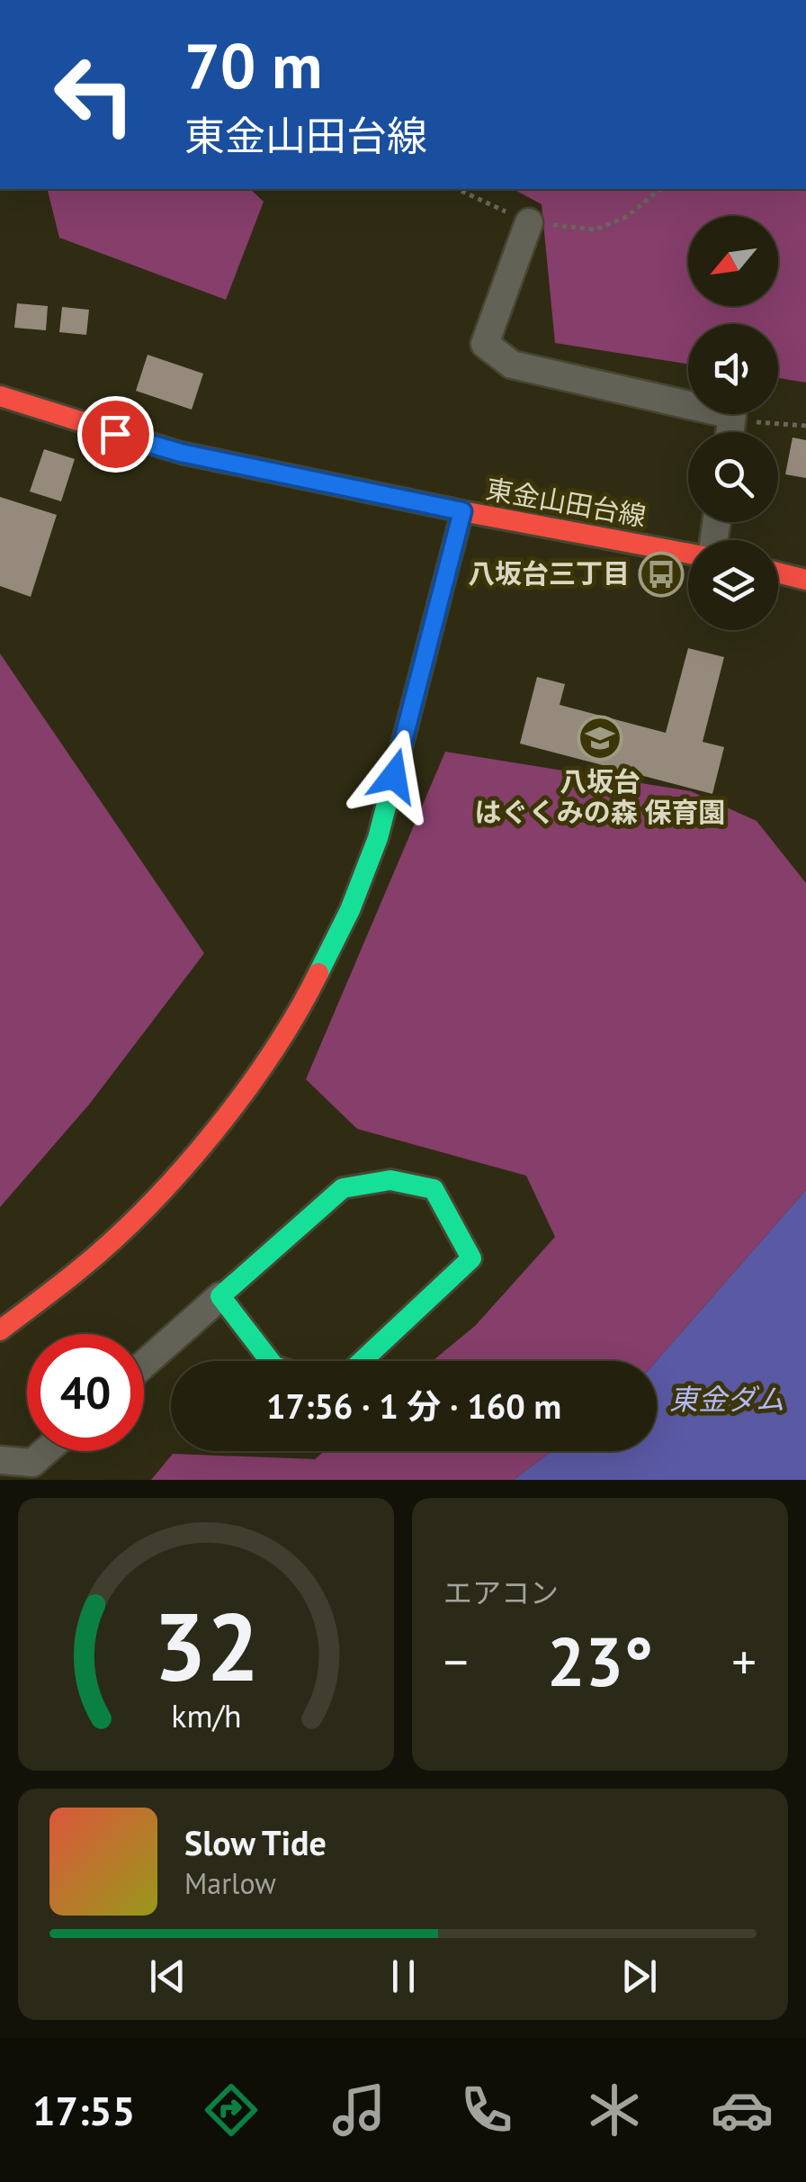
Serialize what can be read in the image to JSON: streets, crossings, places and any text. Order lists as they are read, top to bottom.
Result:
{
  "streets": {
    "street": ["東金山田台線"]
  },
  "water": ["東金ダム"],
  "places": {
    "bus stop": ["八坂台三丁目"],
    "school or university": ["八坂台 はぐくみの森 保育園"]
  },
  "north": "bottom left",
  "page": {
    "turn": ["70 m", "東金山田台線"],
    "limit": "40",
    "trip": "17:56 · 1 分 · 160 m",
    "tile": "エアコン",
    "heat": ["−", "23°", "+"],
    "song": ["Slow Tide", "Marlow"],
    "tabs": "17:55",
    "gauge": ["32", "km/h"]
  }
}
